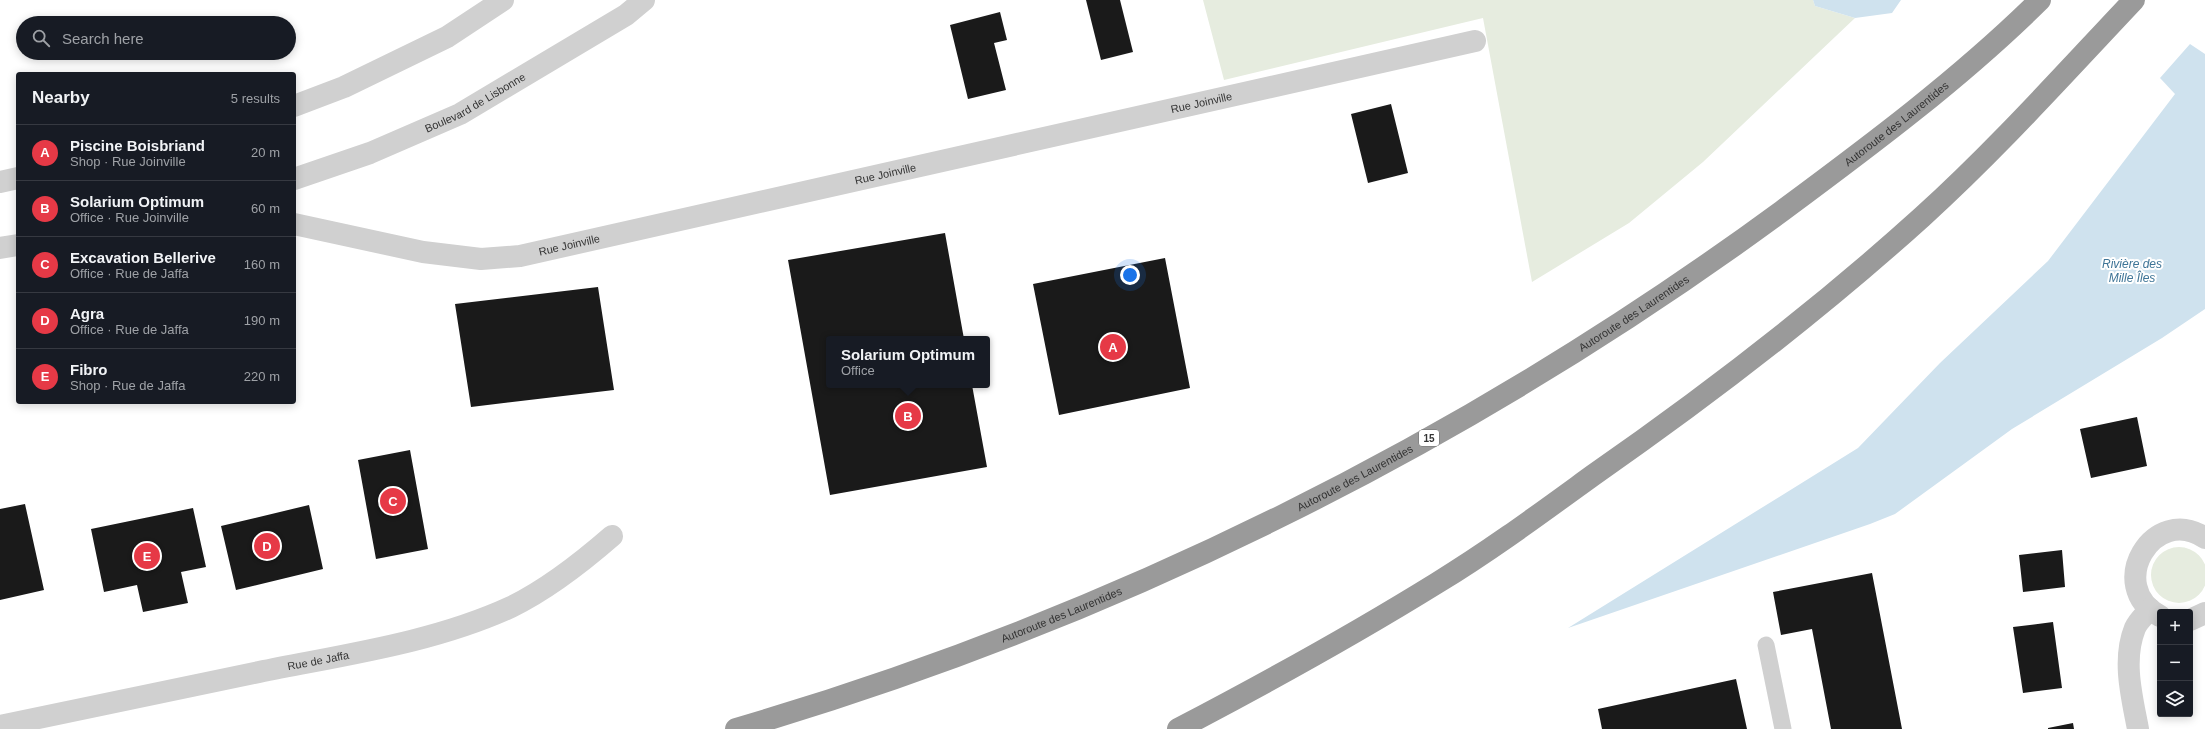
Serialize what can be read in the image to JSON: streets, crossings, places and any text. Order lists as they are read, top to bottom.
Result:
{
  "streets": {
    "highway": ["Autoroute des Laurentides", "15"],
    "street": ["Boulevard de Lisbonne", "Rue Joinville", "Rue de Jaffa"]
  },
  "water": ["Rivière des Mille Îles"],
  "page": {
    "search": "Search here",
    "heading": ["Nearby", "5 results"],
    "list": [
      {
        "mark": "A",
        "name": "Piscine Boisbriand",
        "note": "Shop · Rue Joinville",
        "value": "20 m"
      },
      {
        "mark": "B",
        "name": "Solarium Optimum",
        "note": "Office · Rue Joinville",
        "value": "60 m"
      },
      {
        "mark": "C",
        "name": "Excavation Bellerive",
        "note": "Office · Rue de Jaffa",
        "value": "160 m"
      },
      {
        "mark": "D",
        "name": "Agra",
        "note": "Office · Rue de Jaffa",
        "value": "190 m"
      },
      {
        "mark": "E",
        "name": "Fibro",
        "note": "Shop · Rue de Jaffa",
        "value": "220 m"
      }
    ],
    "pins": [
      "A",
      "B",
      "C",
      "D",
      "E"
    ],
    "popup": ["Solarium Optimum", "Office"],
    "map_buttons": ["+", "−"]
  }
}
